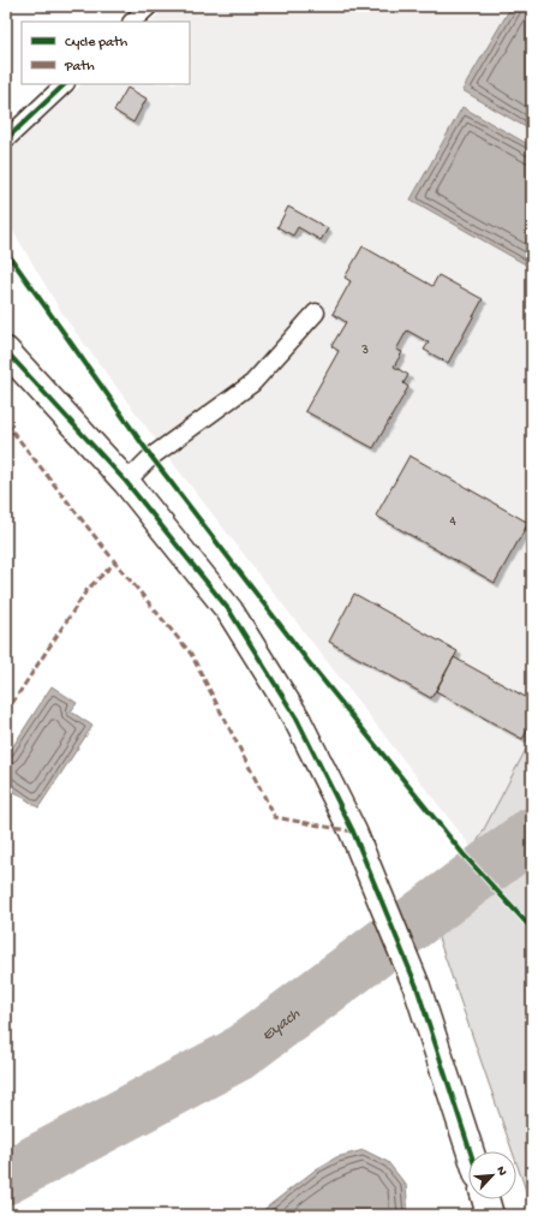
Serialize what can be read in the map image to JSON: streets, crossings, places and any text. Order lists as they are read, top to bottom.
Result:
{
  "water": ["Eyach"],
  "house_numbers": ["3", "4"],
  "legend": ["Cycle path", "Path"],
  "north": "top right"
}
